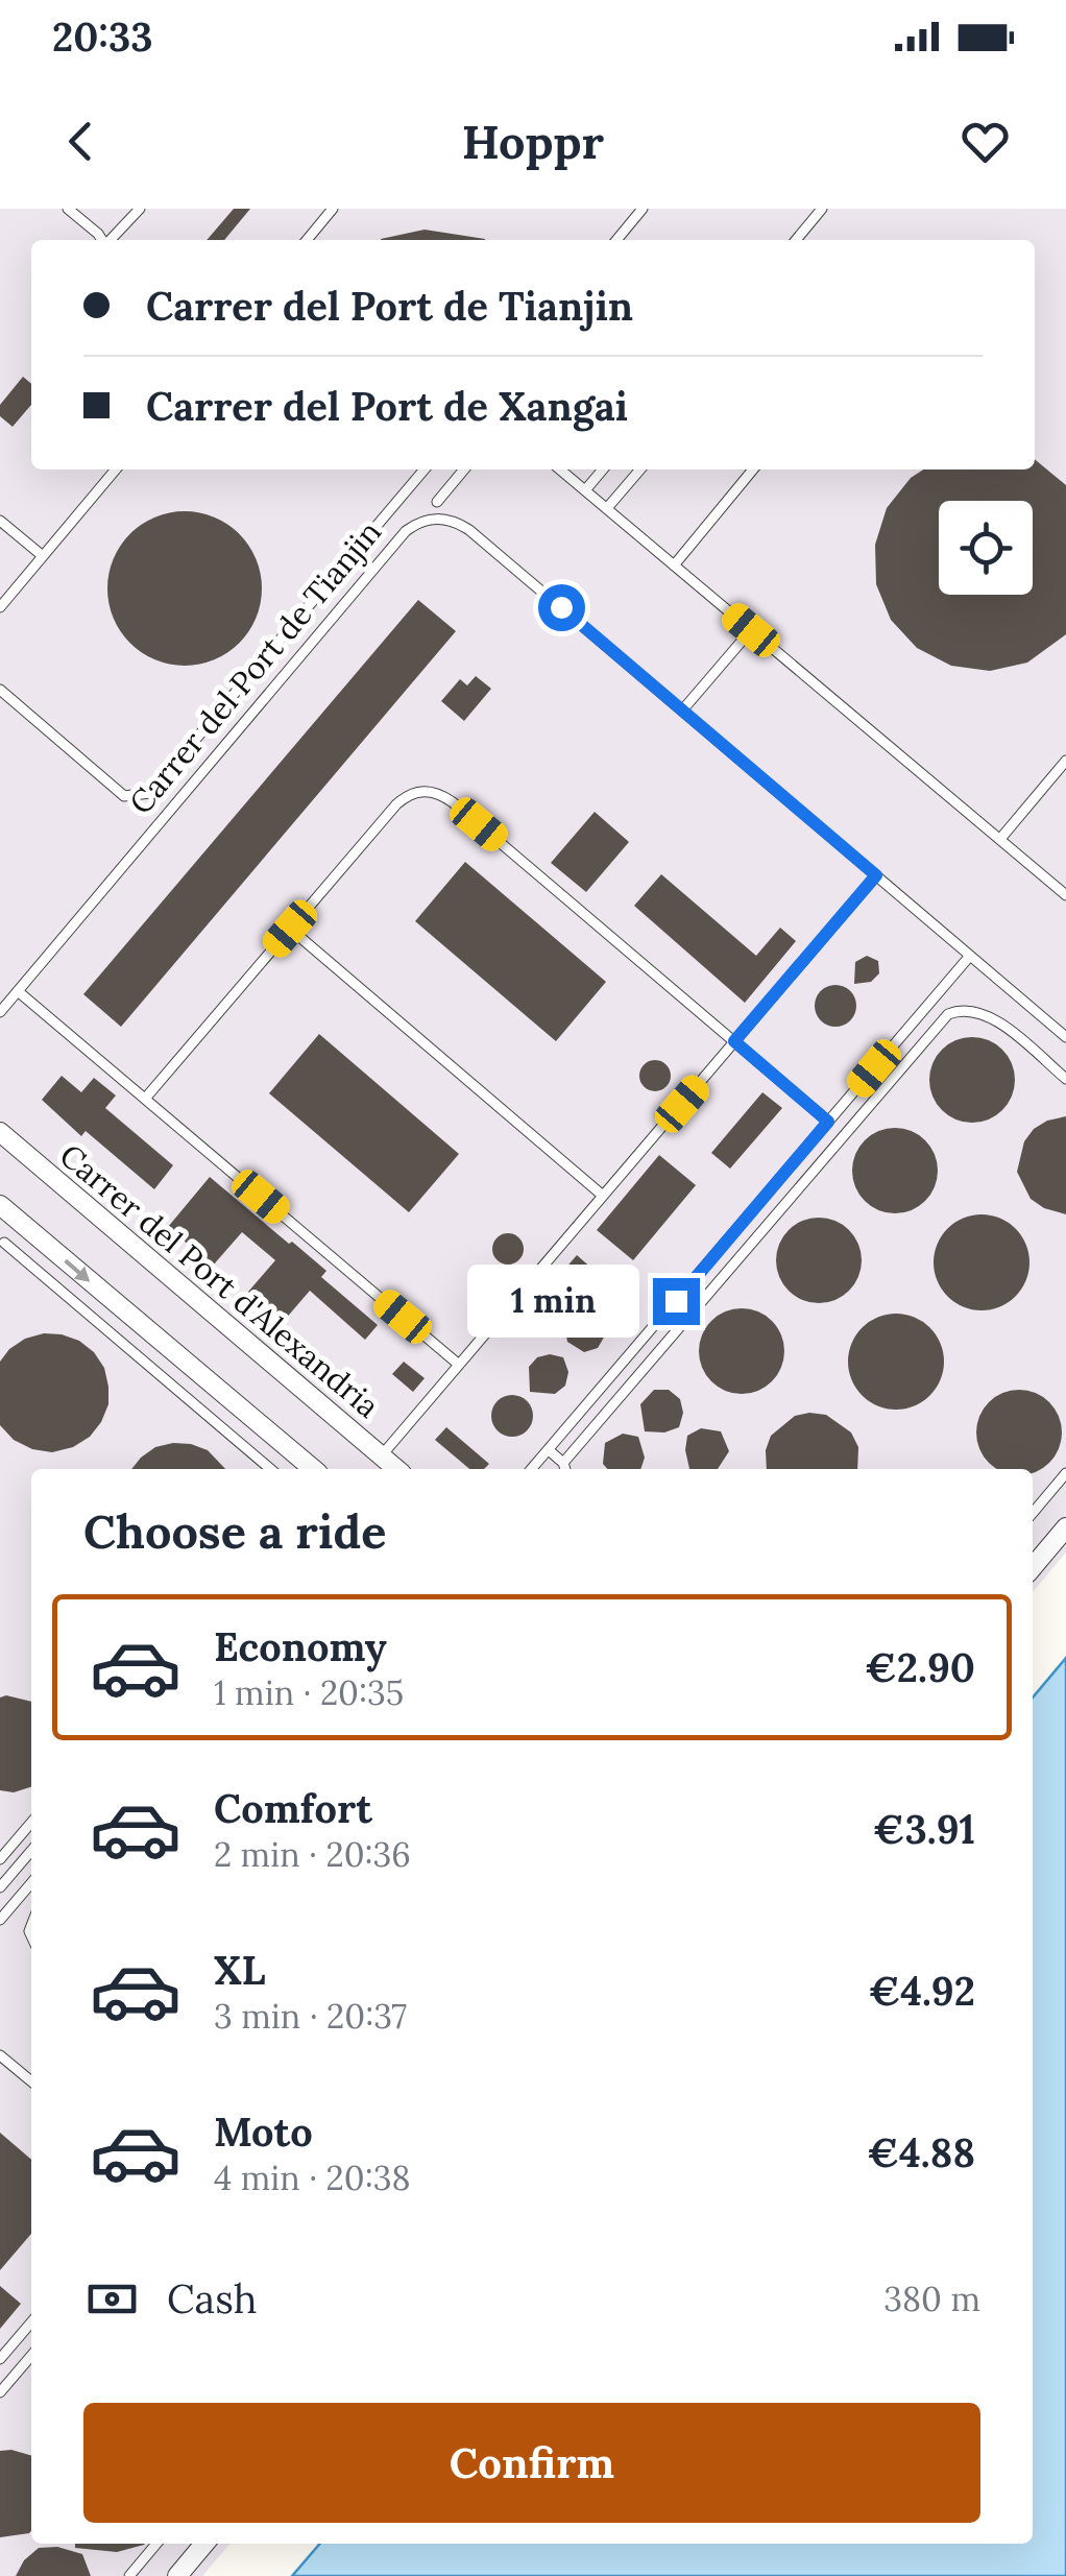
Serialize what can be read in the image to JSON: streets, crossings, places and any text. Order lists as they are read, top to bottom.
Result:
{
  "streets": {
    "street": ["Carrer del Port d'Alexandria"],
    "lane": ["Carrer del Port de Tianjin"]
  },
  "page": {
    "status": "20:33",
    "header": "Hoppr",
    "banner": ["Carrer del Port de Tianjin", "Carrer del Port de Xangai"],
    "bubble": "1 min",
    "heading": "Choose a ride",
    "list": [
      {
        "name": "Economy",
        "note": "1 min · 20:35",
        "value": "€2.90"
      },
      {
        "name": "Comfort",
        "note": "2 min · 20:36",
        "value": "€3.91"
      },
      {
        "name": "XL",
        "note": "3 min · 20:37",
        "value": "€4.92"
      },
      {
        "name": "Moto",
        "note": "4 min · 20:38",
        "value": "€4.88"
      }
    ],
    "pay": ["Cash", "380 m"],
    "buttons": "Confirm"
  }
}
